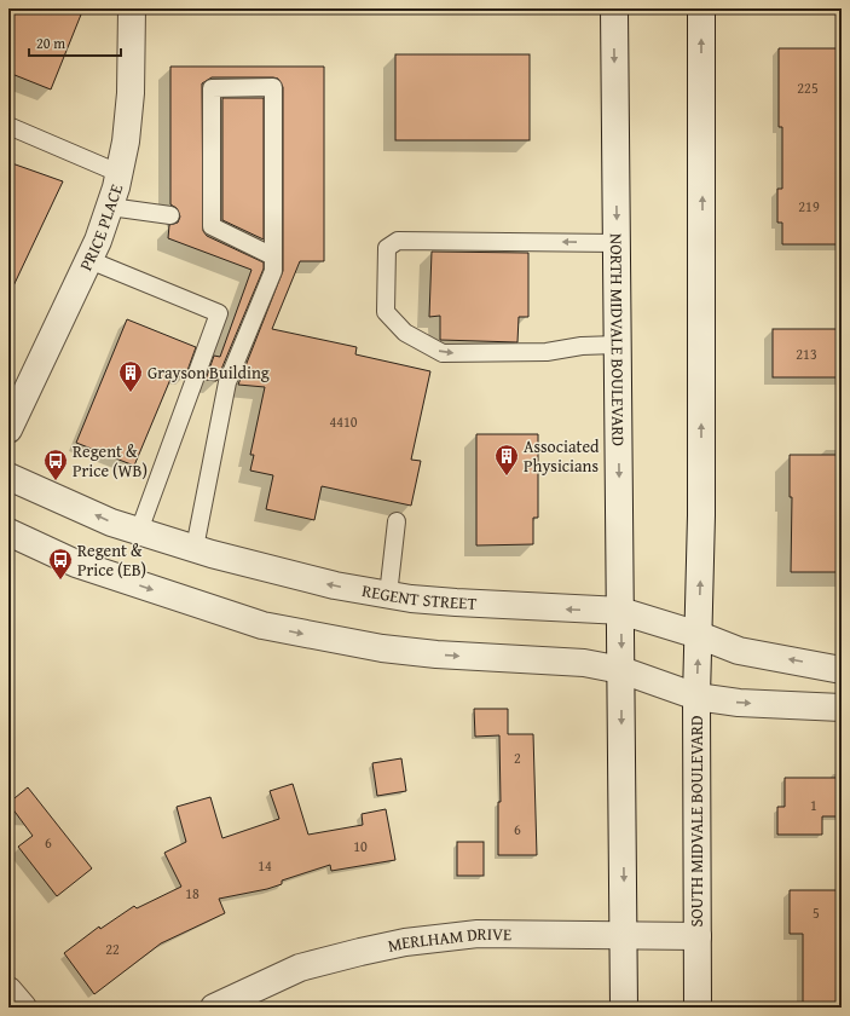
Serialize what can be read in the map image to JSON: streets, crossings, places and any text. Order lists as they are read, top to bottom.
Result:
{
  "streets": {
    "street": [
      "PRICE PLACE",
      "NORTH MIDVALE BOULEVARD",
      "REGENT STREET",
      "SOUTH MIDVALE BOULEVARD",
      "MERLHAM DRIVE"
    ]
  },
  "crossings": [
    ["NORTH MIDVALE BOULEVARD", "REGENT STREET"],
    ["REGENT STREET", "SOUTH MIDVALE BOULEVARD"],
    ["SOUTH MIDVALE BOULEVARD", "MERLHAM DRIVE"]
  ],
  "places": {
    "building": ["Grayson Building", "Associated Physicians"],
    "bus stop": ["Regent & Price (WB)", "Regent & Price (EB)"]
  },
  "house_numbers": [
    "225",
    "219",
    "213",
    "4410",
    "2",
    "1",
    "6",
    "6",
    "10",
    "14",
    "18",
    "5",
    "22"
  ],
  "scale_bar": "20 m"
}
